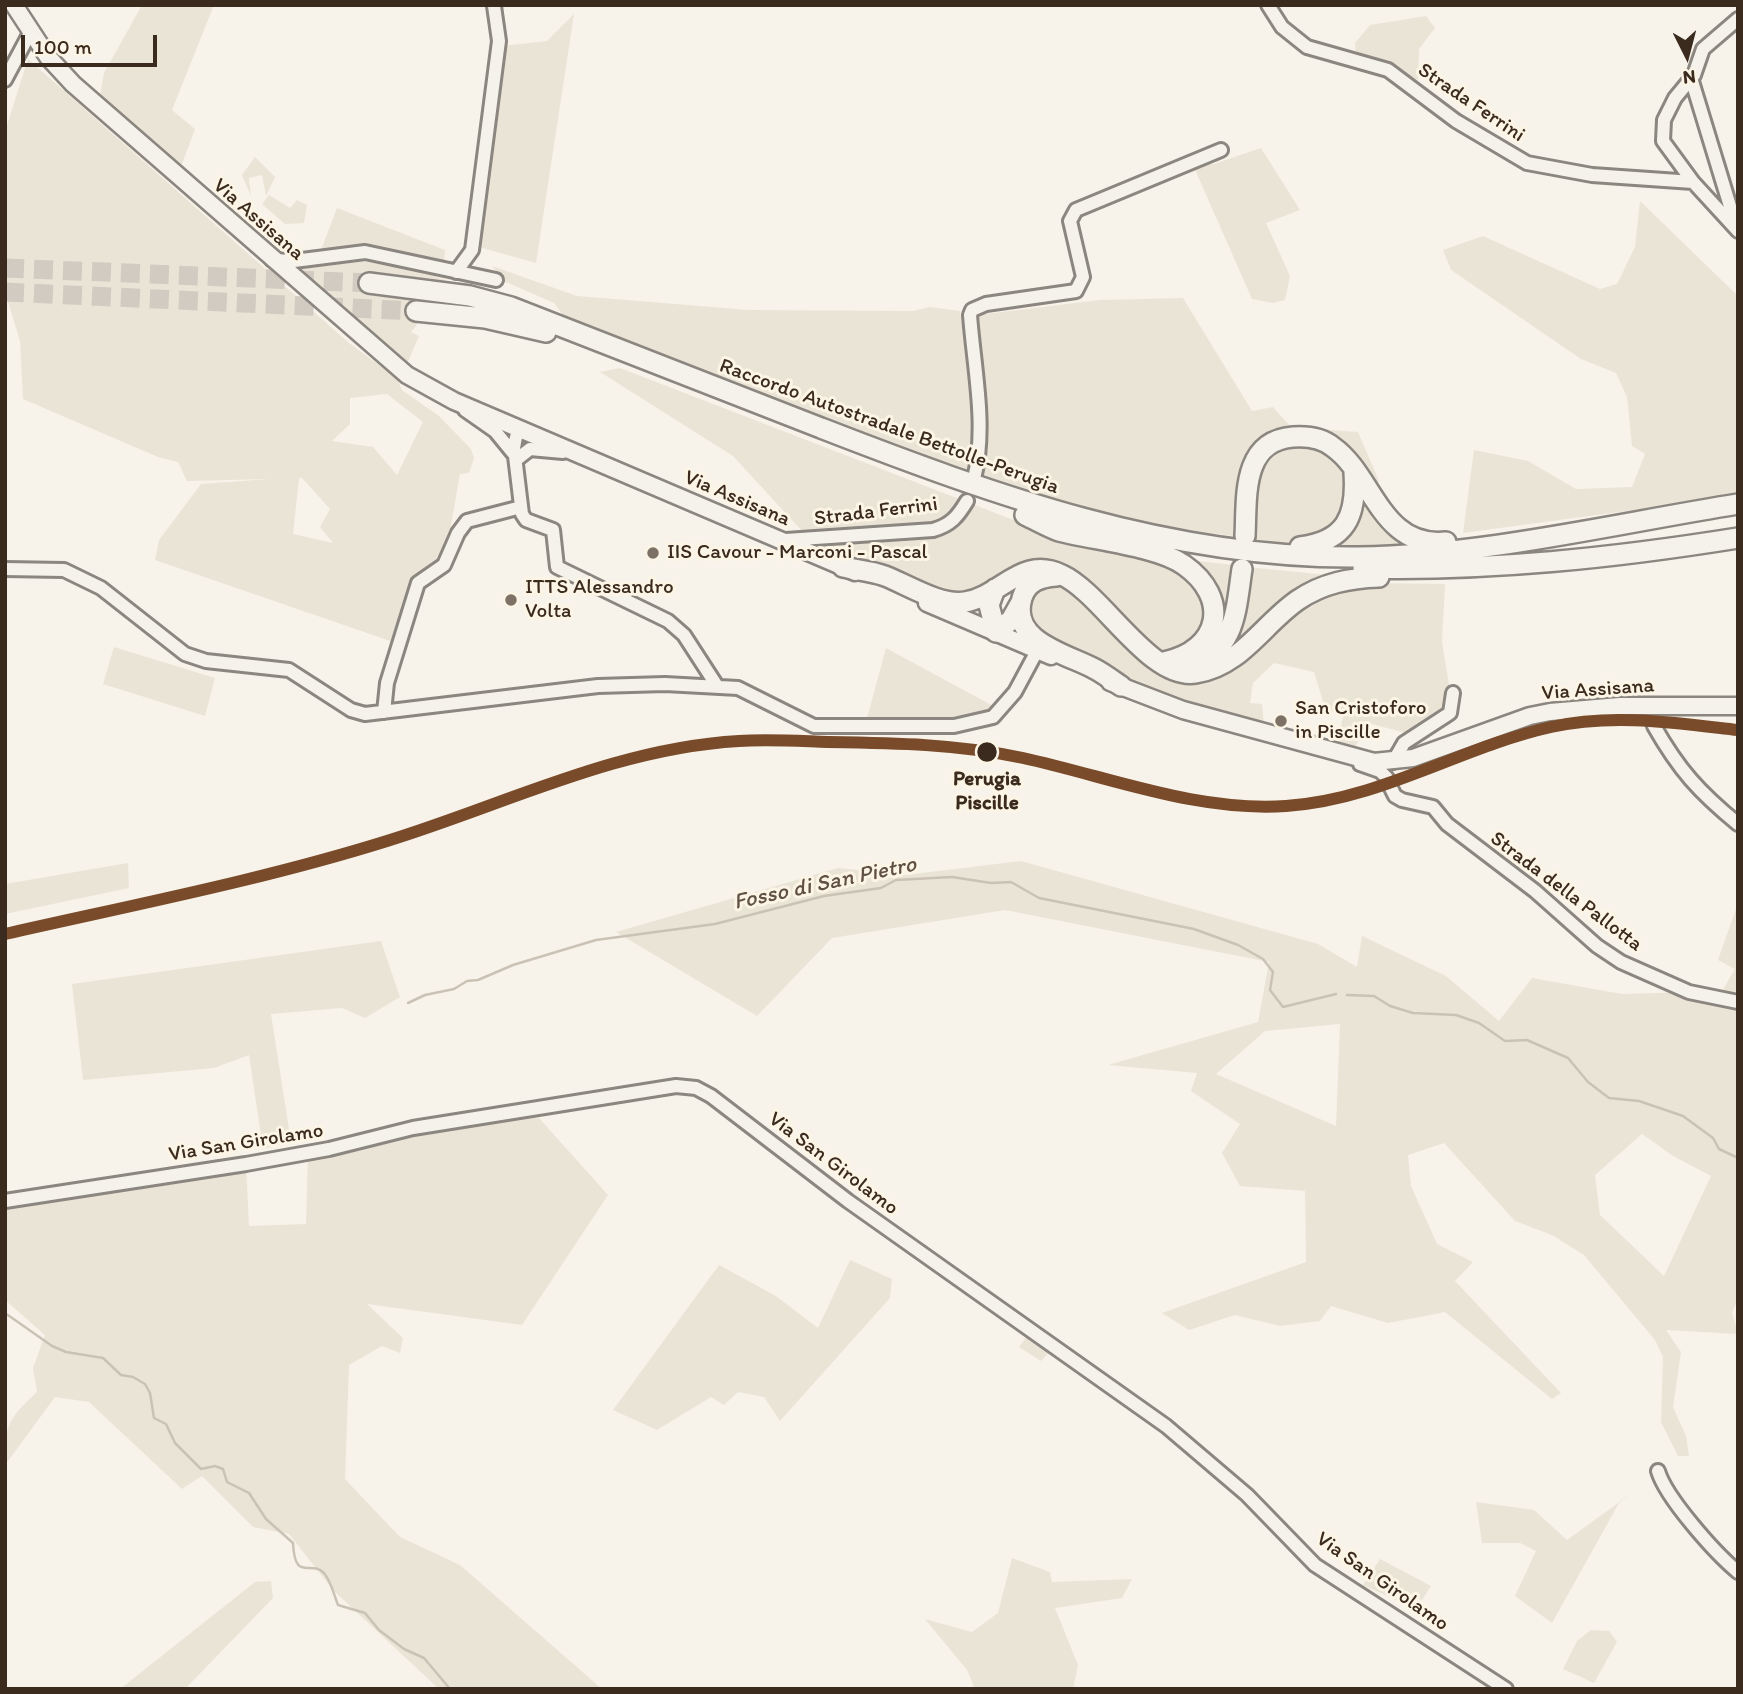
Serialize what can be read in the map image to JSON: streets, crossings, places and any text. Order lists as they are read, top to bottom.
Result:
{
  "streets": {
    "highway": ["Raccordo Autostradale Bettolle-Perugia"],
    "main road": ["Via Assisana"],
    "street": ["Strada Ferrini", "Strada della Pallotta", "Via San Girolamo"]
  },
  "crossings": [
    ["Strada Ferrini", "Via Assisana"],
    ["Via Assisana", "Strada della Pallotta"]
  ],
  "water": ["Fosso di San Pietro"],
  "places": [
    "IIS Cavour - Marconi - Pascal",
    "ITTS Alessandro Volta",
    "San Cristoforo in Piscille",
    "Perugia Piscille"
  ],
  "scale_bar": "100 m",
  "north": "bottom"
}
